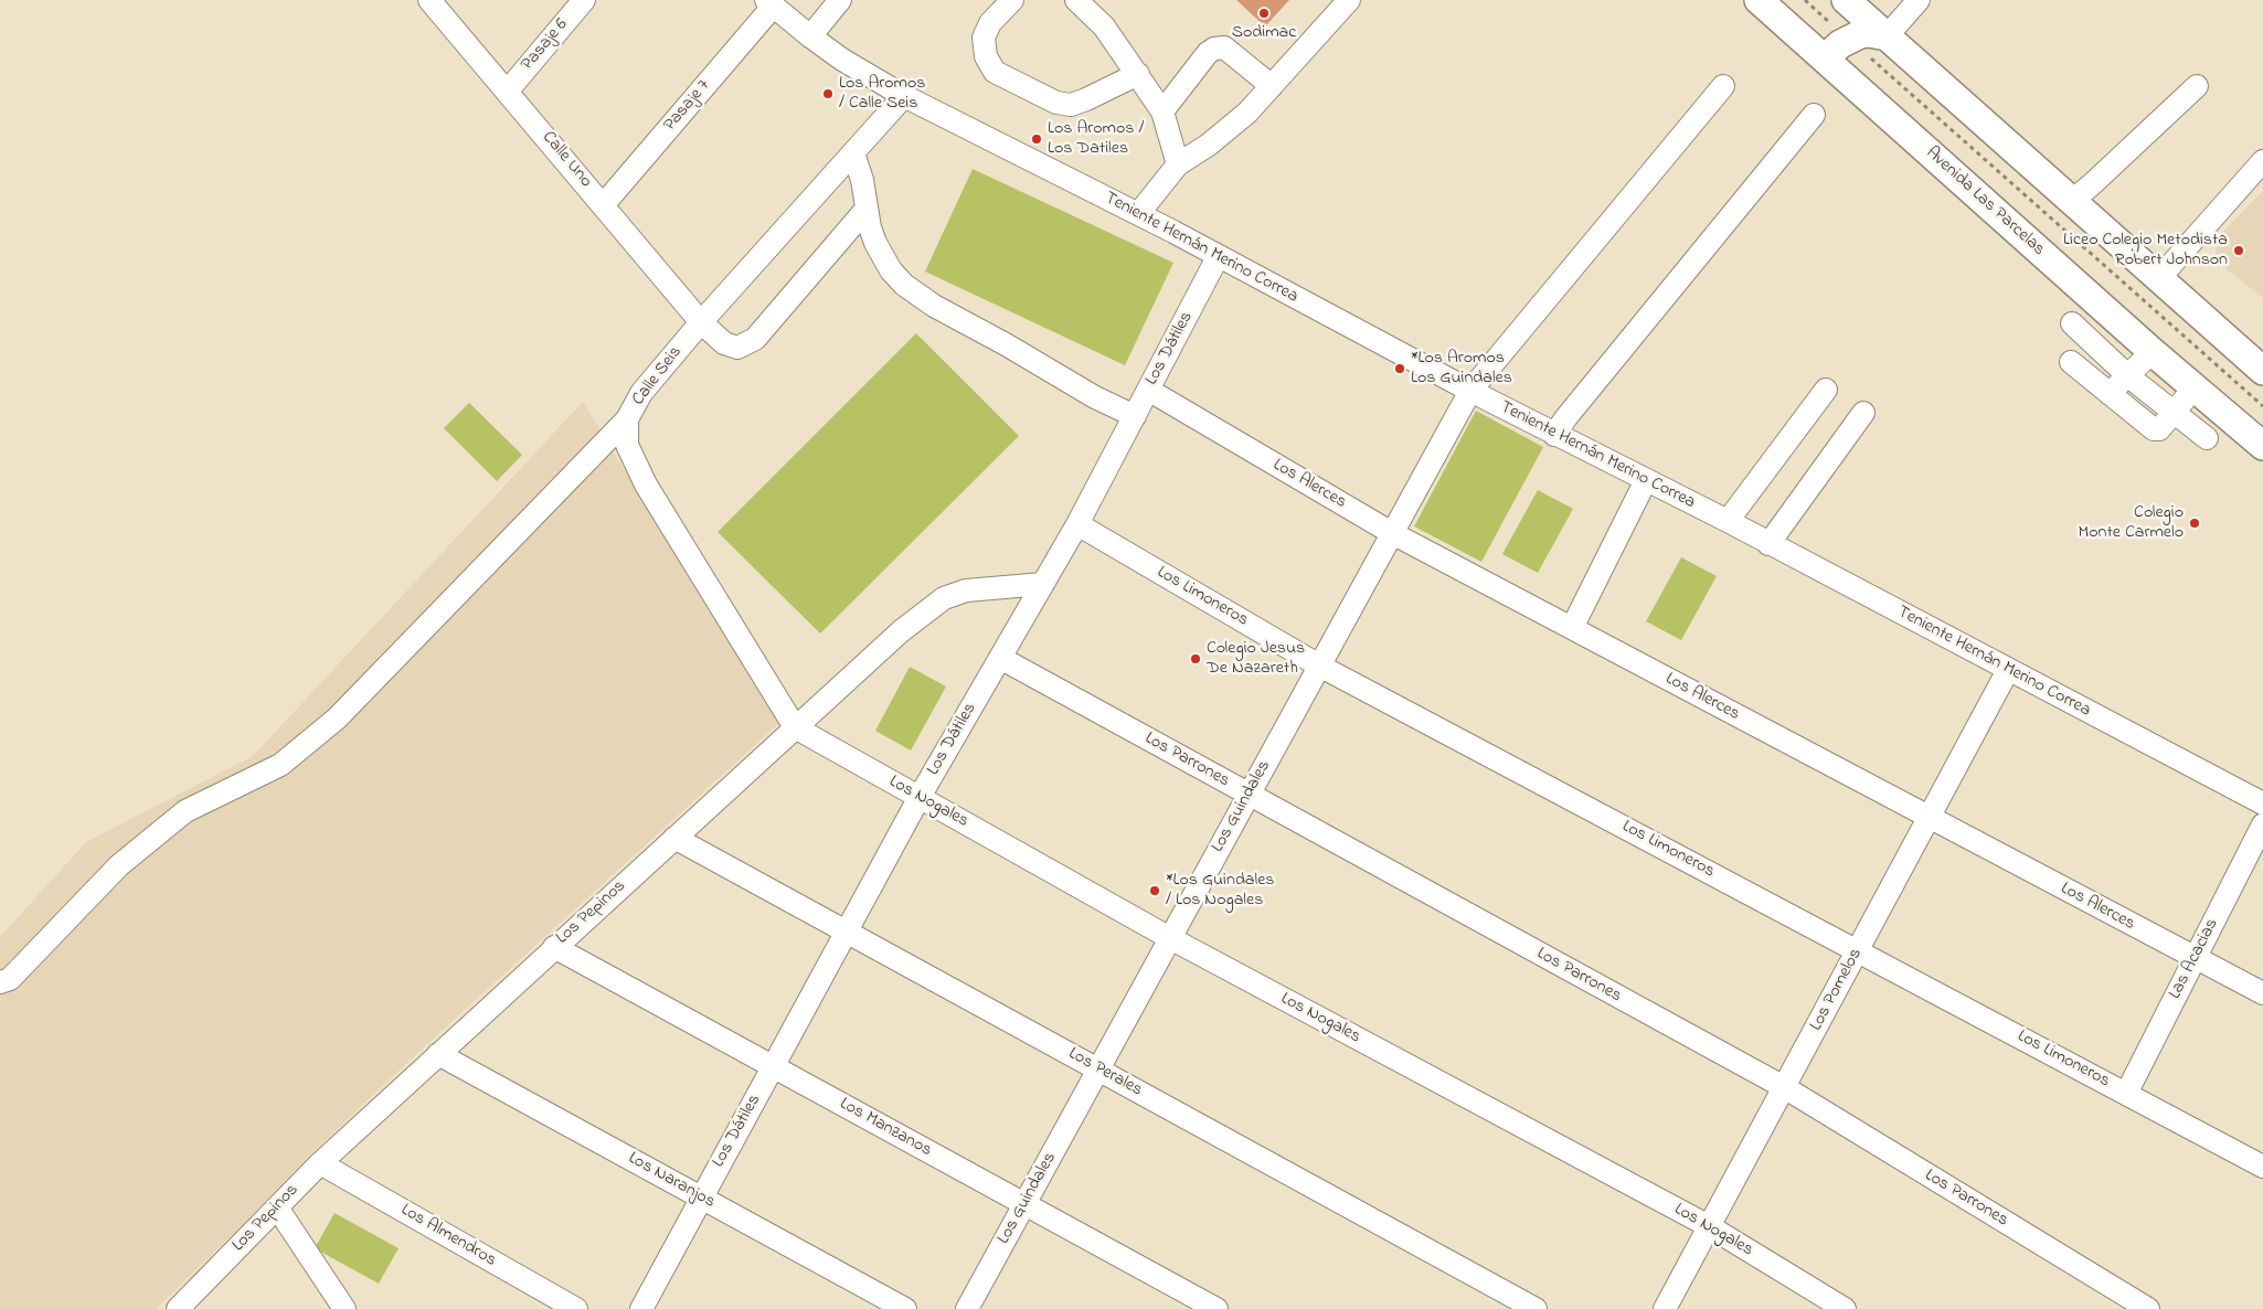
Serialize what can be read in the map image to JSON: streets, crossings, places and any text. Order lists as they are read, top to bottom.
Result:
{
  "streets": {
    "main road": ["Avenida Las Parcelas"],
    "street": [
      "Pasaje 6",
      "Pasaje 7",
      "Calle Uno",
      "Teniente Hernán Merino Correa",
      "Los Dátiles",
      "Calle Seis",
      "Los Alerces",
      "Los Limoneros",
      "Los Parrones",
      "Los Nogales",
      "Los Guindales",
      "Los Pepinos",
      "Las Acacias",
      "Los Pomelos",
      "Los Perales",
      "Los Manzanos",
      "Los Naranjos",
      "Los Almendros"
    ]
  },
  "crossings": [
    ["Pasaje 6", "Calle Uno"],
    ["Pasaje 7", "Calle Uno"],
    ["Pasaje 7", "Teniente Hernán Merino Correa"],
    ["Calle Uno", "Calle Seis"],
    ["Teniente Hernán Merino Correa", "Los Dátiles"],
    ["Teniente Hernán Merino Correa", "Calle Seis"],
    ["Teniente Hernán Merino Correa", "Los Guindales"],
    ["Teniente Hernán Merino Correa", "Los Pomelos"],
    ["Los Dátiles", "Los Alerces"],
    ["Los Dátiles", "Los Limoneros"],
    ["Los Dátiles", "Los Parrones"],
    ["Los Dátiles", "Los Nogales"],
    ["Los Dátiles", "Los Pepinos"],
    ["Los Dátiles", "Los Perales"],
    ["Los Dátiles", "Los Manzanos"],
    ["Los Dátiles", "Los Naranjos"],
    ["Calle Seis", "Los Nogales"],
    ["Calle Seis", "Los Pepinos"],
    ["Los Alerces", "Los Guindales"],
    ["Los Alerces", "Las Acacias"],
    ["Los Alerces", "Los Pomelos"],
    ["Los Limoneros", "Los Guindales"],
    ["Los Limoneros", "Las Acacias"],
    ["Los Limoneros", "Los Pomelos"],
    ["Los Parrones", "Los Guindales"],
    ["Los Parrones", "Los Pomelos"],
    ["Los Nogales", "Los Guindales"],
    ["Los Nogales", "Los Pepinos"],
    ["Los Nogales", "Los Pomelos"],
    ["Los Guindales", "Los Perales"],
    ["Los Guindales", "Los Manzanos"],
    ["Los Pepinos", "Los Perales"],
    ["Los Pepinos", "Los Manzanos"],
    ["Los Pepinos", "Los Naranjos"],
    ["Los Pepinos", "Los Almendros"]
  ],
  "places": [
    "Sodimac",
    "Los Aromos / Calle Seis",
    "Los Aromos / Los Datiles",
    "Liceo Colegio Metodista Robert Johnson",
    "*Los Aromos Los Guindales",
    "Colegio Monte Carmelo",
    "Colegio Jesus De Nazareth",
    "*Los Guindales / Los Nogales"
  ]
}
